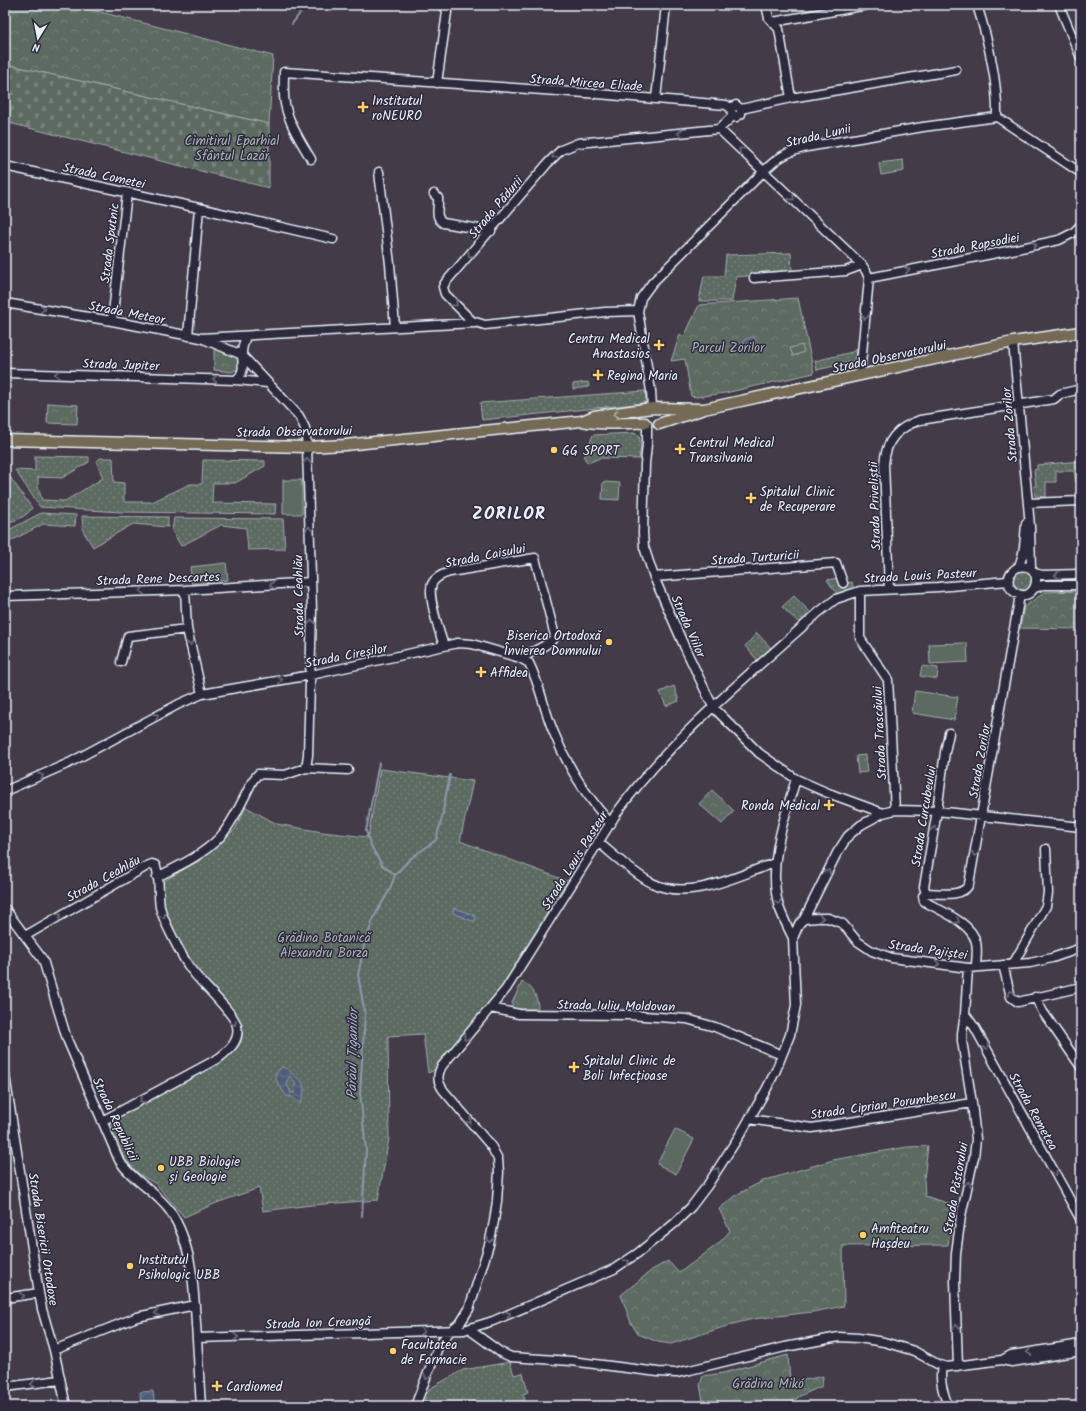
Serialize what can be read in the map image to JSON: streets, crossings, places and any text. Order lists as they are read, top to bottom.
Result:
{
  "streets": {
    "main road": ["Strada Observatorului"],
    "street": [
      "Strada Mircea Eliade",
      "Strada Lunii",
      "Strada Cometei",
      "Strada Pădurii",
      "Strada Sputnic",
      "Strada Rapsodiei",
      "Strada Meteor",
      "Strada Jupiter",
      "Strada Zorilor",
      "Strada Priveliștii",
      "Strada Caisului",
      "Strada Turturicii",
      "Strada Louis Pasteur",
      "Strada Rene Descartes",
      "Strada Ceahlău",
      "Strada Viilor",
      "Strada Cireșilor",
      "Strada Trascăului",
      "Strada Curcubeului",
      "Strada Pajiștei",
      "Strada Iuliu Moldovan",
      "Strada Ciprian Porumbescu",
      "Strada Remetea",
      "Strada Republicii",
      "Strada Păstorului",
      "Strada Bisericii Ortodoxe",
      "Strada Ion Creangă"
    ]
  },
  "crossings": [
    ["Strada Cometei", "Strada Sputnic"],
    ["Strada Pădurii", "Strada Meteor"],
    ["Strada Sputnic", "Strada Meteor"],
    ["Strada Observatorului", "Strada Zorilor"],
    ["Strada Observatorului", "Strada Ceahlău"],
    ["Strada Observatorului", "Strada Viilor"],
    ["Strada Zorilor", "Strada Priveliștii"],
    ["Strada Zorilor", "Strada Louis Pasteur"],
    ["Strada Zorilor", "Strada Curcubeului"],
    ["Strada Zorilor", "Strada Păstorului"],
    ["Strada Priveliștii", "Strada Louis Pasteur"],
    ["Strada Caisului", "Strada Cireșilor"],
    ["Strada Turturicii", "Strada Viilor"],
    ["Strada Louis Pasteur", "Strada Viilor"],
    ["Strada Louis Pasteur", "Strada Trascăului"],
    ["Strada Louis Pasteur", "Strada Iuliu Moldovan"],
    ["Strada Louis Pasteur", "Strada Ion Creangă"],
    ["Strada Rene Descartes", "Strada Ceahlău"],
    ["Strada Ceahlău", "Strada Cireșilor"],
    ["Strada Ceahlău", "Strada Republicii"],
    ["Strada Curcubeului", "Strada Păstorului"],
    ["Strada Pajiștei", "Strada Păstorului"],
    ["Strada Iuliu Moldovan", "Strada Ion Creangă"],
    ["Strada Ciprian Porumbescu", "Strada Păstorului"],
    ["Strada Ciprian Porumbescu", "Strada Ion Creangă"],
    ["Strada Remetea", "Strada Păstorului"],
    ["Strada Republicii", "Strada Ion Creangă"]
  ],
  "one_way": [
    "Strada Pădurii",
    "Strada Rapsodiei",
    "Strada Jupiter",
    "Strada Rene Descartes",
    "Strada Ceahlău",
    "Strada Cireșilor",
    "Strada Curcubeului",
    "Strada Pajiștei",
    "Strada Remetea",
    "Strada Ion Creangă"
  ],
  "districts": ["ZORILOR"],
  "water": ["Pârâul Țiganilor"],
  "parks": [
    "Cimitirul Eparhial Sfântul Lazăr",
    "Parcul Zorilor",
    "Grădina Botanică Alexandru Borza",
    "Grădina Mikó"
  ],
  "places": {
    "health": [
      "Institutul roNEURO",
      "Centru Medical Anastasios",
      "Regina Maria",
      "Centrul Medical Transilvania",
      "Spitalul Clinic de Recuperare",
      "Affidea",
      "Ronda Medical",
      "Spitalul Clinic de Boli Infecțioase",
      "Cardiomed"
    ],
    "other": [
      "GG SPORT",
      "Biserica Ortodoxă Învierea Domnului",
      "UBB Biologie și Geologie",
      "Amfiteatru Hașdeu",
      "Institutul Psihologic UBB",
      "Facultatea de Farmacie"
    ]
  },
  "north": "bottom"
}
